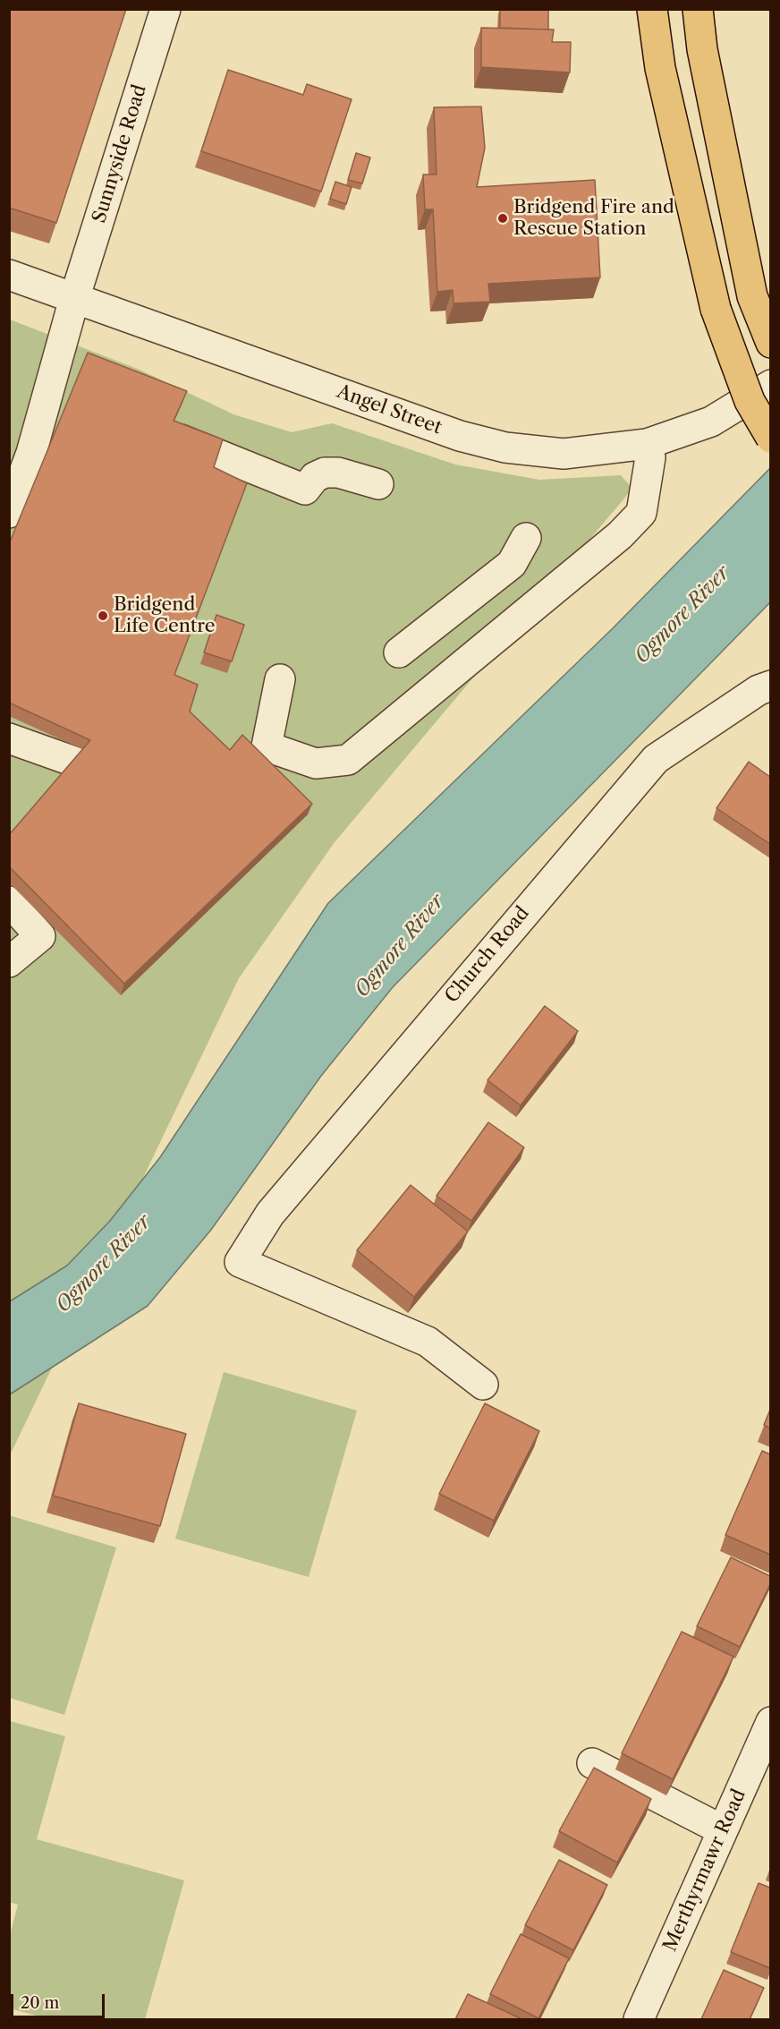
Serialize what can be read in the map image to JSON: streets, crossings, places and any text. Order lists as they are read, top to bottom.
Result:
{
  "streets": {
    "street": [
      "Sunnyside Road",
      "Angel Street",
      "Church Road",
      "Merthyrmawr Road"
    ]
  },
  "crossings": [
    ["Sunnyside Road", "Angel Street"]
  ],
  "water": ["Ogmore River"],
  "places": ["Bridgend Fire and Rescue Station", "Bridgend Life Centre"],
  "scale_bar": "20 m"
}
